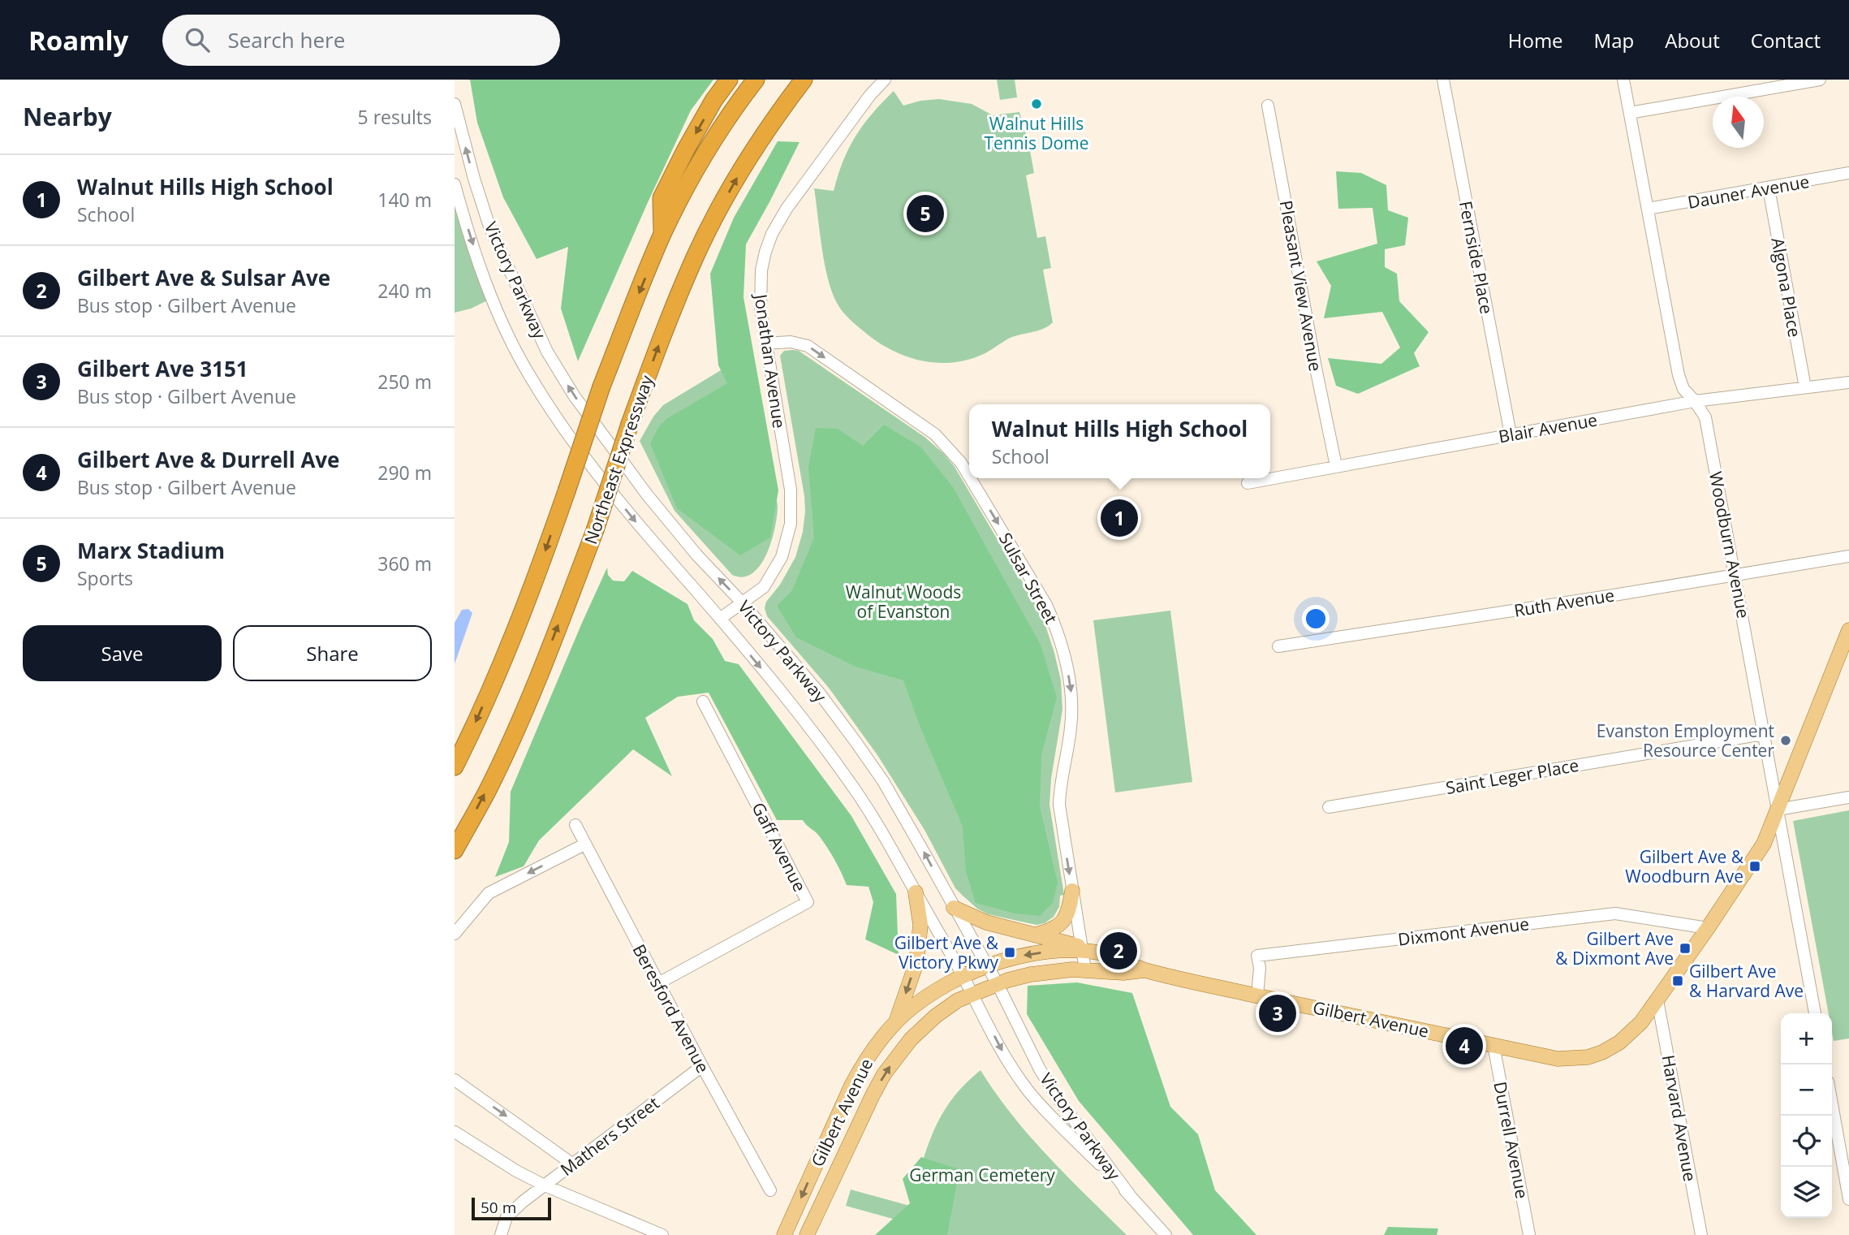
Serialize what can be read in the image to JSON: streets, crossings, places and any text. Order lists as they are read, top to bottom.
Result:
{
  "streets": {
    "highway": ["Northeast Expressway"],
    "main road": ["Gilbert Avenue"],
    "street": [
      "Dauner Avenue",
      "Fernside Place",
      "Victory Parkway",
      "Pleasant View Avenue",
      "Algona Place",
      "Jonathan Avenue",
      "Blair Avenue",
      "Woodburn Avenue",
      "Sulsar Street",
      "Ruth Avenue",
      "Saint Leger Place",
      "Gaff Avenue",
      "Dixmont Avenue",
      "Beresford Avenue",
      "Harvard Avenue",
      "Mathers Street",
      "Durrell Avenue"
    ]
  },
  "crossings": [
    ["Dauner Avenue", "Algona Place"],
    ["Dauner Avenue", "Woodburn Avenue"],
    ["Fernside Place", "Blair Avenue"],
    ["Victory Parkway", "Jonathan Avenue"],
    ["Victory Parkway", "Gilbert Avenue"],
    ["Pleasant View Avenue", "Blair Avenue"],
    ["Algona Place", "Blair Avenue"],
    ["Jonathan Avenue", "Sulsar Street"],
    ["Blair Avenue", "Woodburn Avenue"],
    ["Woodburn Avenue", "Ruth Avenue"],
    ["Woodburn Avenue", "Saint Leger Place"],
    ["Woodburn Avenue", "Gilbert Avenue"],
    ["Sulsar Street", "Gilbert Avenue"],
    ["Gaff Avenue", "Beresford Avenue"],
    ["Dixmont Avenue", "Gilbert Avenue"],
    ["Beresford Avenue", "Mathers Street"],
    ["Gilbert Avenue", "Harvard Avenue"],
    ["Gilbert Avenue", "Durrell Avenue"]
  ],
  "one_way": ["Sulsar Street"],
  "parks": ["Walnut Woods of Evanston", "German Cemetery"],
  "places": {
    "other": ["Walnut Hills Tennis Dome", "Evanston Employment Resource Center"],
    "transit": [
      "Gilbert Ave & Woodburn Ave",
      "Gilbert Ave & Dixmont Ave",
      "Gilbert Ave & Victory Pkwy",
      "Gilbert Ave & Harvard Ave"
    ]
  },
  "scale_bar": "50 m",
  "north": "top",
  "page": {
    "header": "Roamly",
    "search": "Search here",
    "nav": [
      "Home",
      "Map",
      "About",
      "Contact"
    ],
    "heading": ["Nearby", "5 results"],
    "list": [
      {
        "mark": "1",
        "name": "Walnut Hills High School",
        "note": "School",
        "value": "140 m"
      },
      {
        "mark": "2",
        "name": "Gilbert Ave & Sulsar Ave",
        "note": "Bus stop · Gilbert Avenue",
        "value": "240 m"
      },
      {
        "mark": "3",
        "name": "Gilbert Ave 3151",
        "note": "Bus stop · Gilbert Avenue",
        "value": "250 m"
      },
      {
        "mark": "4",
        "name": "Gilbert Ave & Durrell Ave",
        "note": "Bus stop · Gilbert Avenue",
        "value": "290 m"
      },
      {
        "mark": "5",
        "name": "Marx Stadium",
        "note": "Sports",
        "value": "360 m"
      }
    ],
    "pins": [
      "5",
      "1",
      "2",
      "3",
      "4"
    ],
    "popup": ["Walnut Hills High School", "School"],
    "buttons": ["Save", "Share"],
    "map_buttons": ["+", "−"],
    "scale": "50 m"
  }
}
